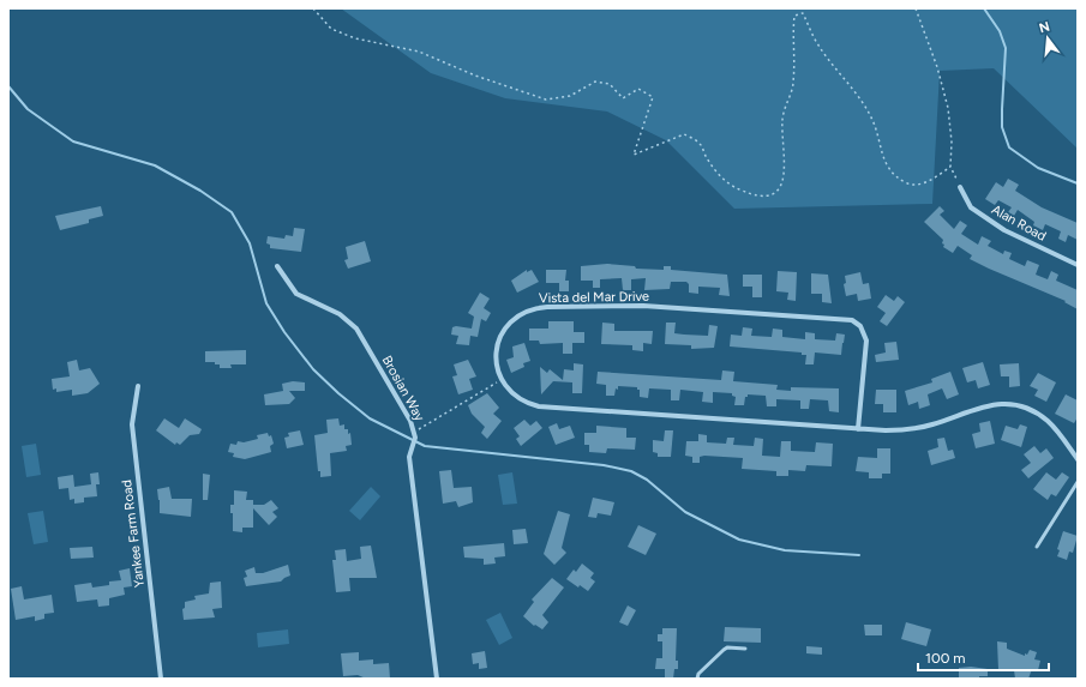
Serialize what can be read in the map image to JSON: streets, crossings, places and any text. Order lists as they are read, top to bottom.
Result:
{
  "streets": {
    "street": [
      "Alan Road",
      "Vista del Mar Drive",
      "Brosian Way",
      "Yankee Farm Road"
    ]
  },
  "scale_bar": "100 m",
  "north": "top"
}
